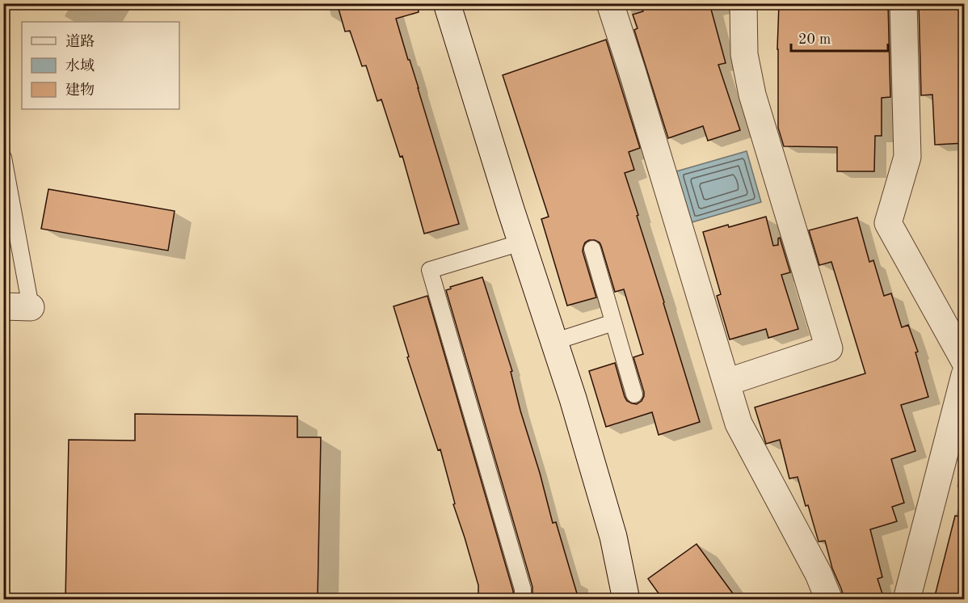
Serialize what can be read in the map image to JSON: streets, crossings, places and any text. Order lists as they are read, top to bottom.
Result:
{
  "legend": ["道路", "水域", "建物"],
  "scale_bar": "20 m"
}
